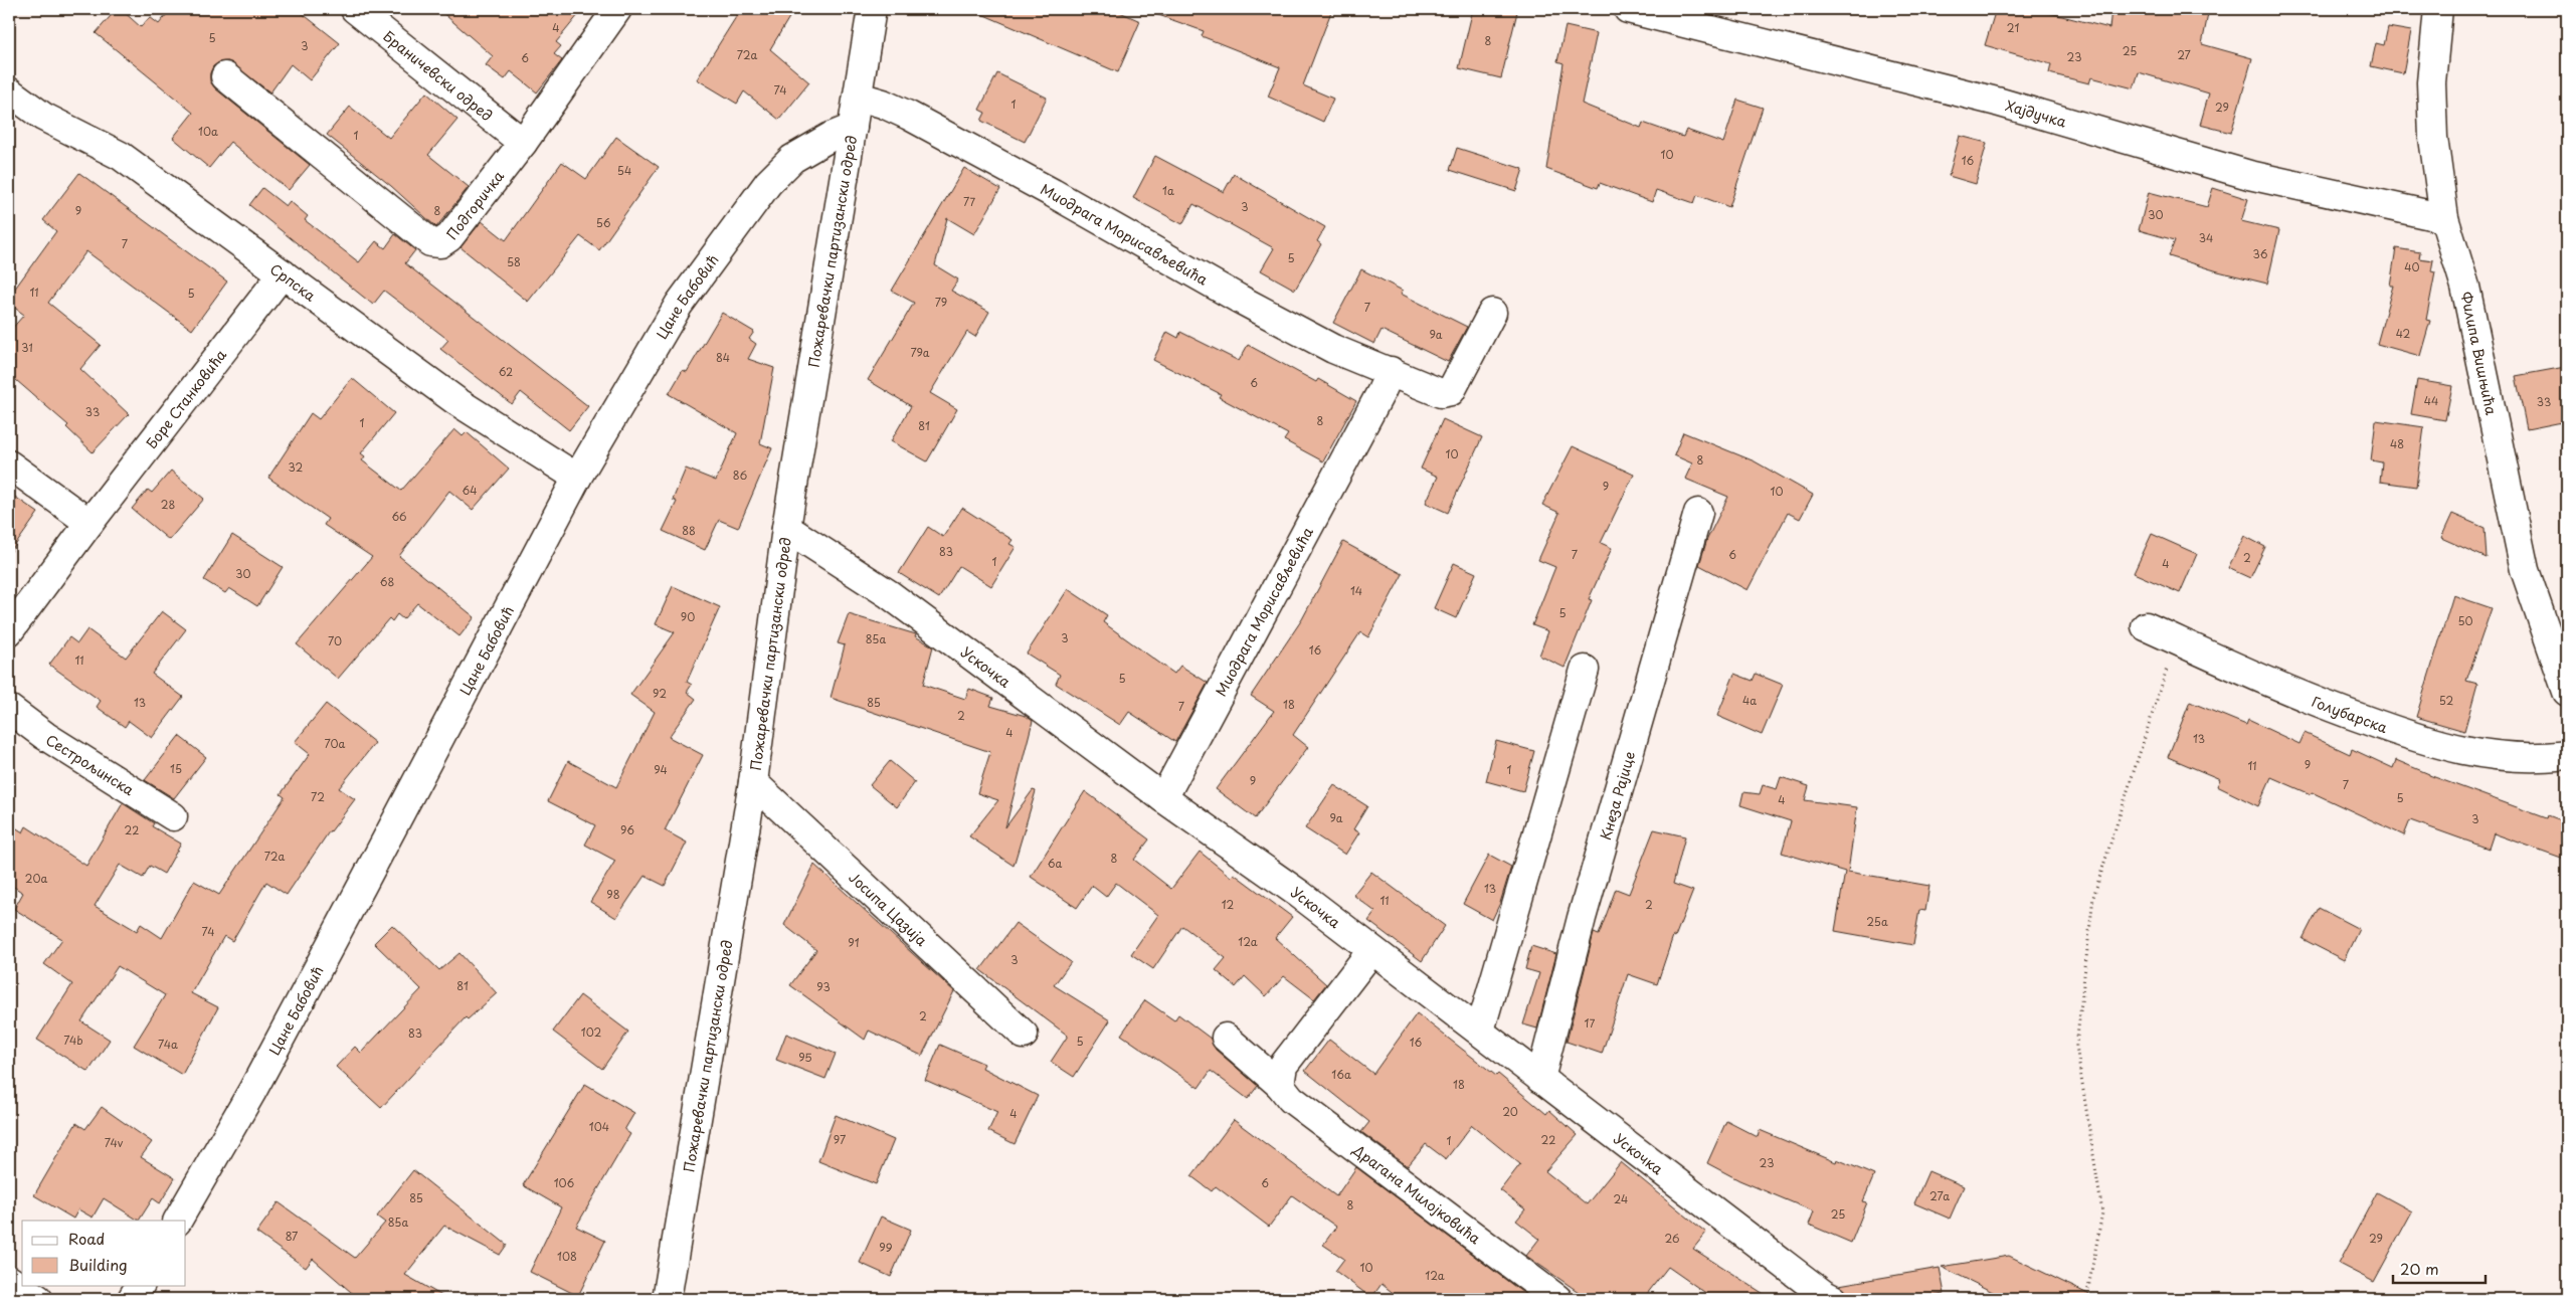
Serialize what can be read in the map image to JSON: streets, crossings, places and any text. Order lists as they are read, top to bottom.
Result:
{
  "streets": {
    "street": [
      "Браничевски одред",
      "Хајдучка",
      "Подгоричка",
      "Миодрага Морисављевића",
      "Пожаревачки партизански одред",
      "Српска",
      "Цане Бабовић",
      "Филипа Вишњића",
      "Боре Станковића",
      "Ускочка",
      "Голубарска",
      "Сестрољинска",
      "Кнеза Рајице",
      "Јосипа Цазија",
      "Драгана Милојковића"
    ]
  },
  "crossings": [
    ["Браничевски одред", "Подгоричка"],
    ["Хајдучка", "Филипа Вишњића"],
    ["Миодрага Морисављевића", "Пожаревачки партизански одред"],
    ["Миодрага Морисављевића", "Ускочка"],
    ["Пожаревачки партизански одред", "Цане Бабовић"],
    ["Пожаревачки партизански одред", "Ускочка"],
    ["Пожаревачки партизански одред", "Јосипа Цазија"],
    ["Српска", "Цане Бабовић"],
    ["Српска", "Боре Станковића"],
    ["Ускочка", "Кнеза Рајице"]
  ],
  "house_numbers": [
    "4",
    "21",
    "5",
    "8",
    "3",
    "25",
    "72a",
    "27",
    "23",
    "6",
    "74",
    "1",
    "29",
    "10a",
    "1",
    "10",
    "16",
    "54",
    "1a",
    "77",
    "3",
    "9",
    "8",
    "30",
    "56",
    "34",
    "7",
    "36",
    "5",
    "58",
    "40",
    "11",
    "5",
    "79",
    "7",
    "42",
    "9a",
    "31",
    "79a",
    "84",
    "62",
    "6",
    "44",
    "33",
    "33",
    "8",
    "1",
    "81",
    "48",
    "10",
    "8",
    "32",
    "86",
    "9",
    "64",
    "10",
    "28",
    "66",
    "88",
    "83",
    "7",
    "6",
    "2",
    "1",
    "4",
    "30",
    "68",
    "14",
    "5",
    "90",
    "50",
    "3",
    "85a",
    "70",
    "16",
    "11",
    "5",
    "92",
    "4a",
    "52",
    "13",
    "85",
    "18",
    "7",
    "2",
    "4",
    "13",
    "70a",
    "9",
    "11",
    "15",
    "94",
    "1",
    "9",
    "7",
    "72",
    "5",
    "4",
    "9a",
    "3",
    "22",
    "96",
    "72a",
    "8",
    "6a",
    "20a",
    "13",
    "98",
    "11",
    "12",
    "2",
    "25a",
    "74",
    "12a",
    "91",
    "3",
    "81",
    "93",
    "2",
    "17",
    "102",
    "83",
    "74b",
    "5",
    "16",
    "74a",
    "95",
    "16a",
    "18",
    "20",
    "4",
    "104",
    "97",
    "22",
    "1",
    "74v",
    "23",
    "106",
    "6",
    "27a",
    "85",
    "24",
    "8",
    "25",
    "85a",
    "87",
    "26",
    "29",
    "99",
    "108",
    "10",
    "12a"
  ],
  "legend": ["Road", "Building"],
  "scale_bar": "20 m"
}
